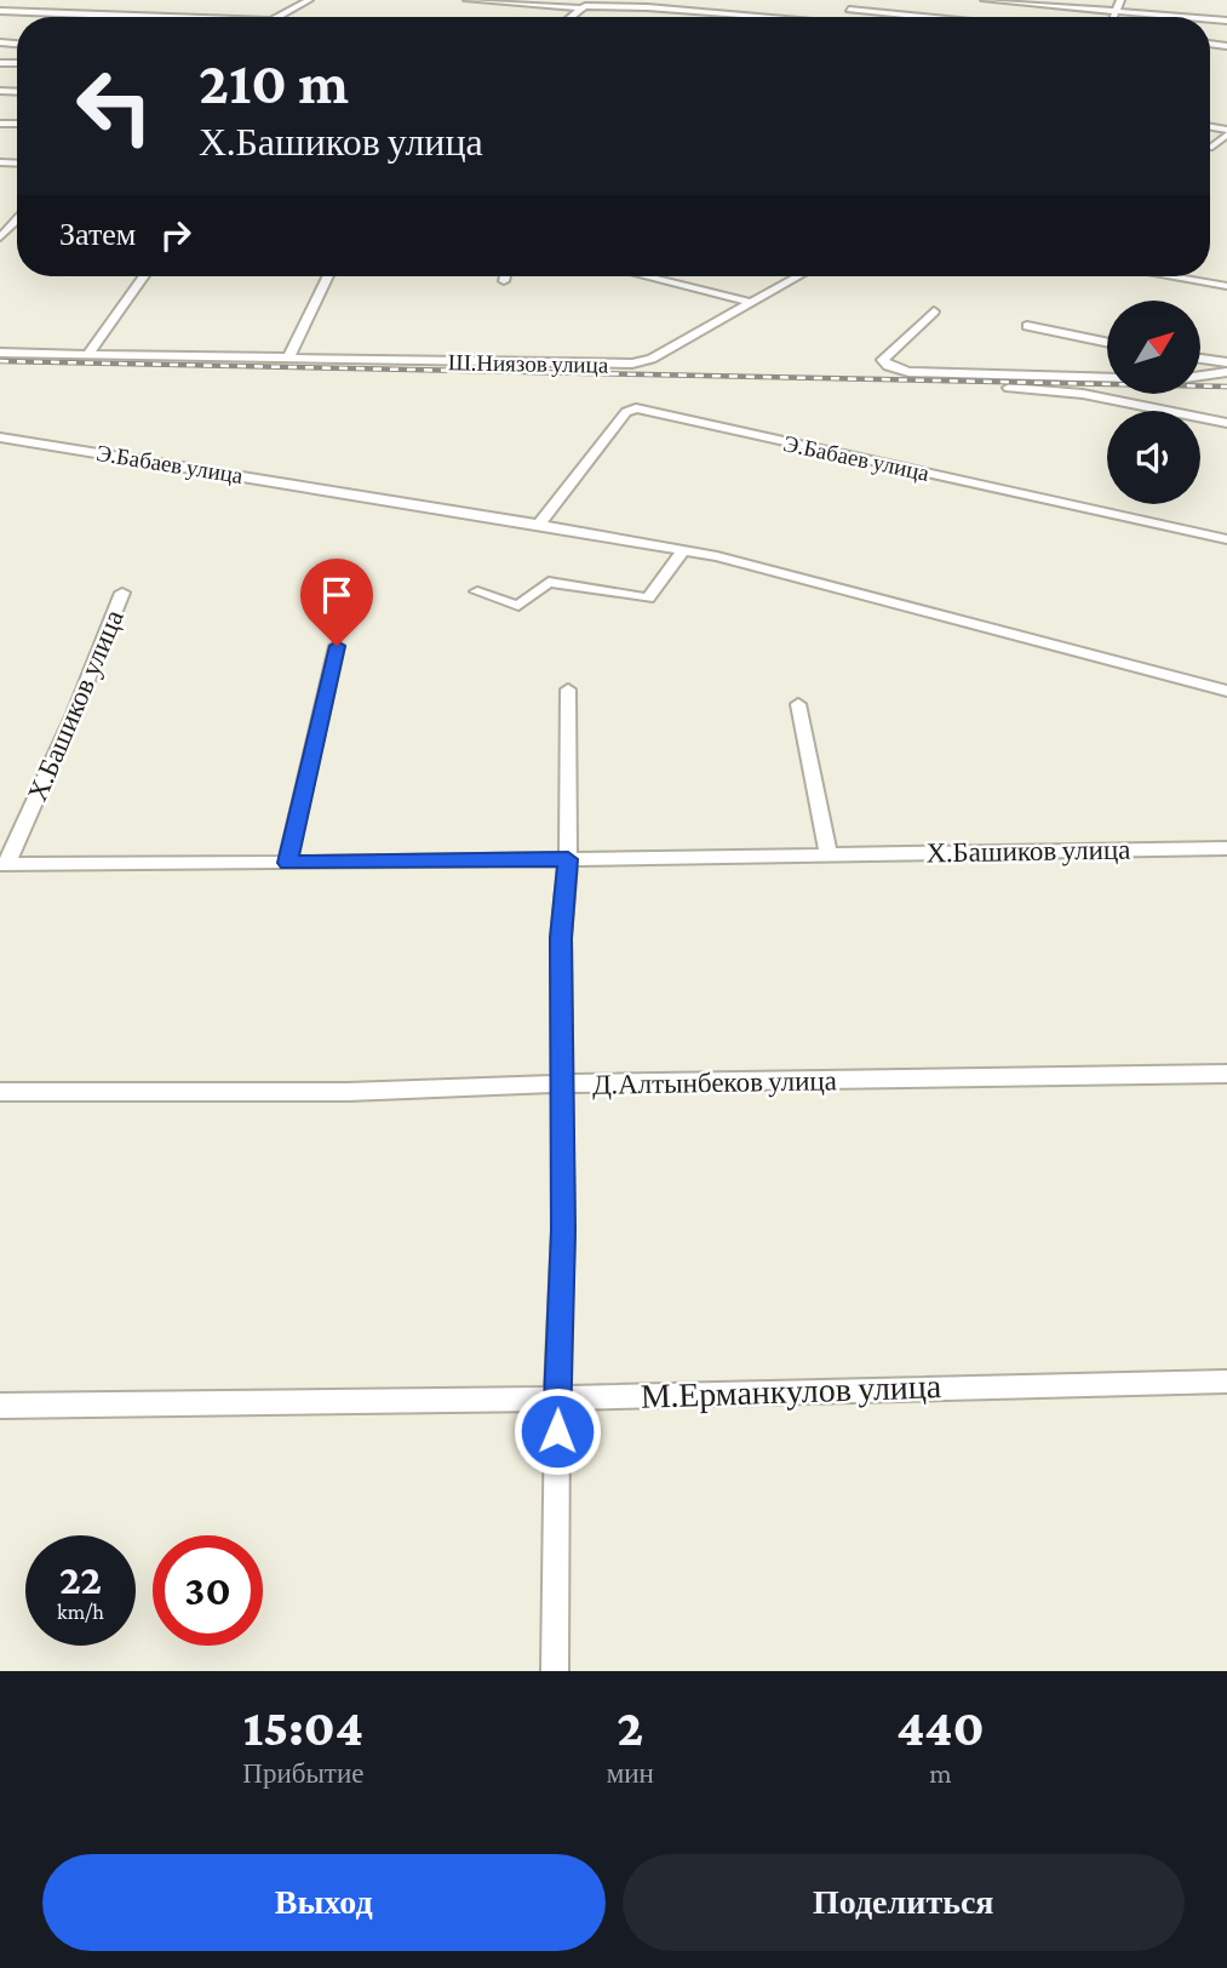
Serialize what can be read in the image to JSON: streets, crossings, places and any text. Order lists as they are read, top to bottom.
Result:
{
  "streets": {
    "street": [
      "Ш.Ниязов улица",
      "Э.Бабаев улица",
      "Х.Башиков улица",
      "Д.Алтынбеков улица",
      "М.Ерманкулов улица"
    ]
  },
  "north": "top right",
  "page": {
    "turn": ["210 m", "Х.Башиков улица"],
    "then": "Затем",
    "speed": "22 km/h",
    "limit": "30",
    "eta": [
      "15:04",
      "Прибытие",
      "2",
      "мин",
      "440",
      "m"
    ],
    "buttons": ["Выход", "Поделиться"]
  }
}
